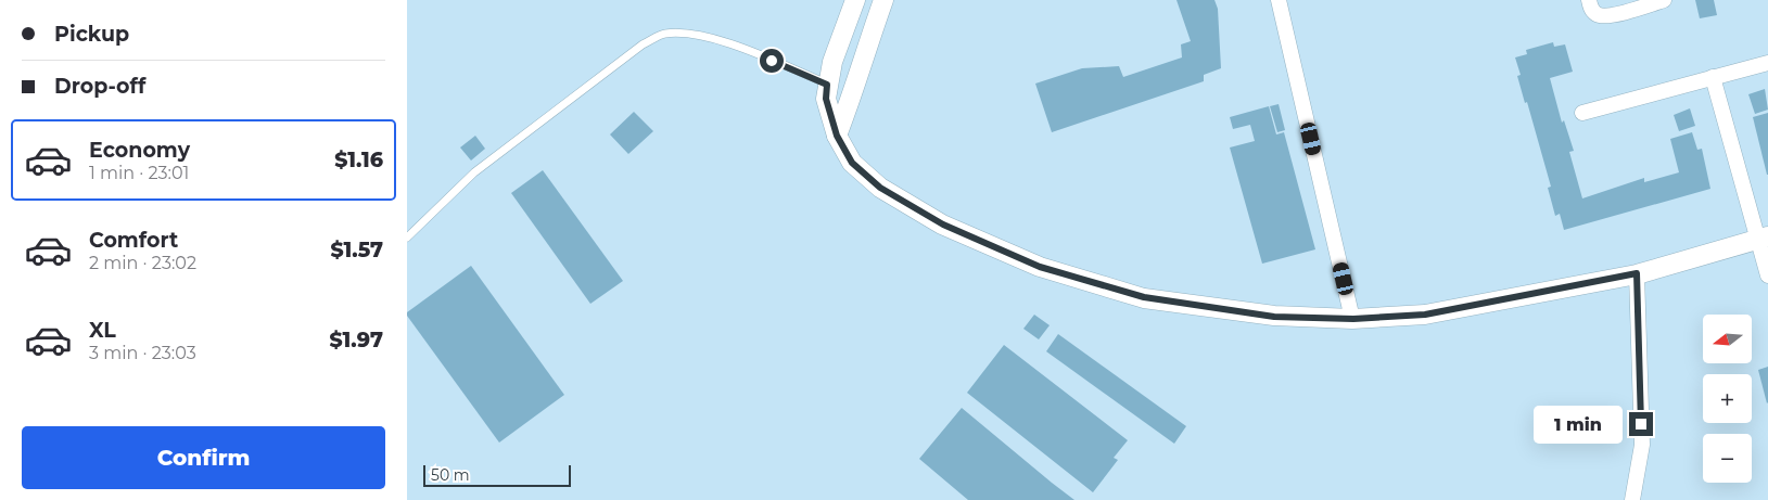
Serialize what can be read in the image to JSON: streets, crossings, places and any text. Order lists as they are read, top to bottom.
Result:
{
  "scale_bar": "50 m",
  "north": "left",
  "page": {
    "banner": ["Pickup", "Drop-off"],
    "list": [
      {
        "name": "Economy",
        "note": "1 min · 23:01",
        "value": "$1.16"
      },
      {
        "name": "Comfort",
        "note": "2 min · 23:02",
        "value": "$1.57"
      },
      {
        "name": "XL",
        "note": "3 min · 23:03",
        "value": "$1.97"
      }
    ],
    "map_buttons": ["+", "−"],
    "bubble": "1 min",
    "buttons": "Confirm",
    "scale": "50 m"
  }
}
